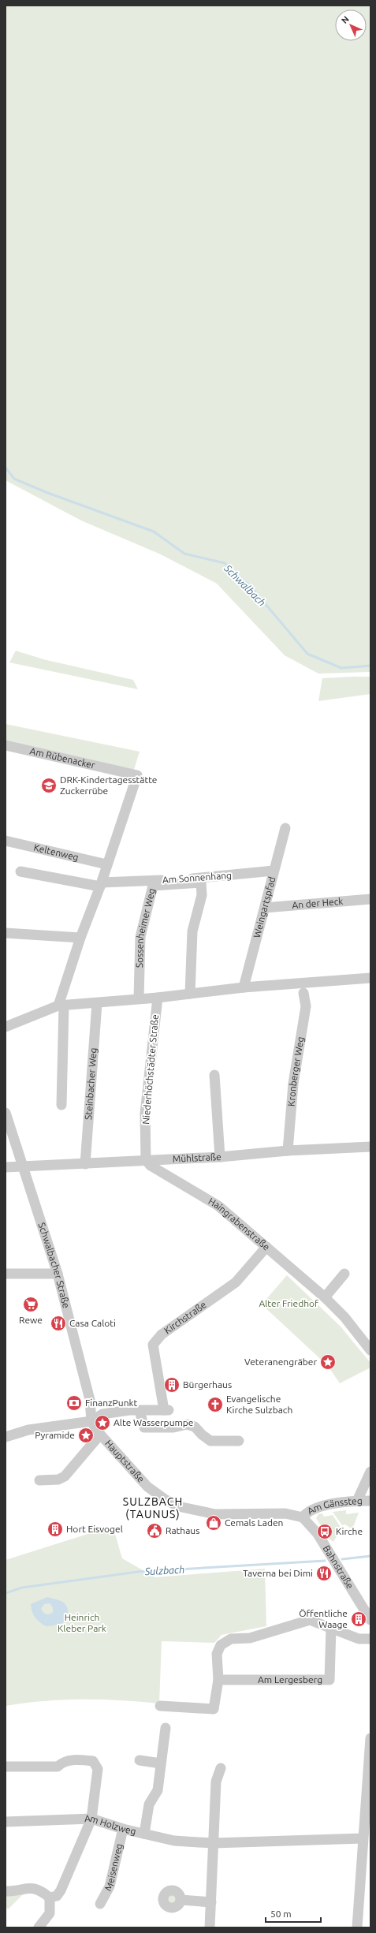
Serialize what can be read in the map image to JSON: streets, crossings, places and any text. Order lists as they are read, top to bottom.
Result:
{
  "streets": {
    "street": [
      "Am Rübenacker",
      "Keltenweg",
      "Am Sonnenhang",
      "An der Heck",
      "Weingartspfad",
      "Sossenheimer Weg",
      "Niederhöchstädter Straße",
      "Kronberger Weg",
      "Steinbacher Weg",
      "Mühlstraße",
      "Haingrabenstraße",
      "Schwalbacher Straße",
      "Kirchstraße",
      "Hauptstraße",
      "Am Gänssteg",
      "Bahnstraße",
      "Am Lergesberg",
      "Am Holzweg",
      "Meisenweg"
    ]
  },
  "crossings": [
    ["Am Rübenacker", "Keltenweg"],
    ["Am Sonnenhang", "Weingartspfad"],
    ["An der Heck", "Weingartspfad"],
    ["Niederhöchstädter Straße", "Mühlstraße"],
    ["Niederhöchstädter Straße", "Haingrabenstraße"],
    ["Kronberger Weg", "Mühlstraße"],
    ["Steinbacher Weg", "Mühlstraße"],
    ["Mühlstraße", "Haingrabenstraße"],
    ["Mühlstraße", "Schwalbacher Straße"],
    ["Haingrabenstraße", "Kirchstraße"],
    ["Schwalbacher Straße", "Hauptstraße"],
    ["Hauptstraße", "Am Gänssteg"],
    ["Hauptstraße", "Bahnstraße"],
    ["Am Gänssteg", "Bahnstraße"],
    ["Am Holzweg", "Meisenweg"]
  ],
  "districts": ["SULZBACH (TAUNUS)"],
  "water": ["Schwalbach", "Sulzbach"],
  "parks": ["Alter Friedhof", "Heinrich Kleber Park"],
  "places": {
    "school or university": ["DRK-Kindertagesstätte Zuckerrübe"],
    "supermarket": ["Rewe"],
    "restaurant": ["Casa Caloti", "Taverna bei Dimi"],
    "place": ["Veteranengräber", "Alte Wasserpumpe", "Pyramide"],
    "building": ["Bürgerhaus", "Hort Eisvogel", "Öffentliche Waage"],
    "bank": ["FinanzPunkt"],
    "church": ["Evangelische Kirche Sulzbach"],
    "shop": ["Cemals Laden"],
    "public building": ["Rathaus"],
    "bus stop": ["Kirche"]
  },
  "scale_bar": "50 m",
  "north": "top left"
}
